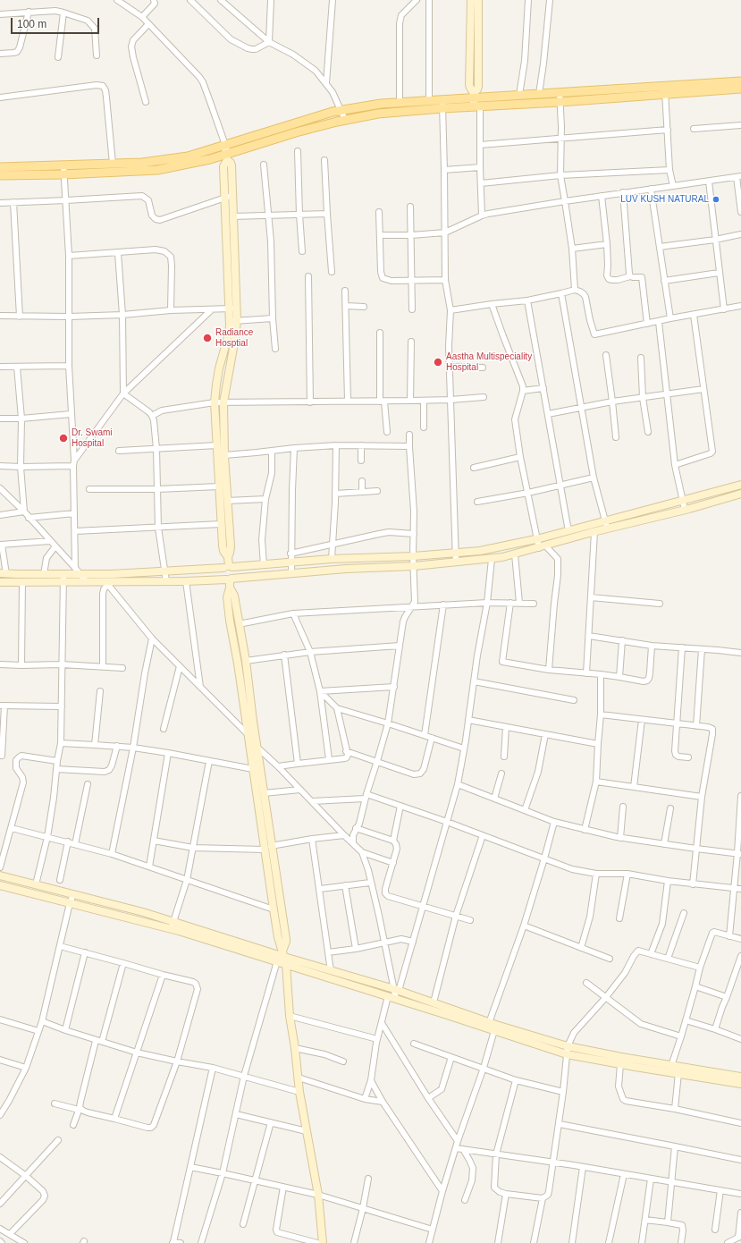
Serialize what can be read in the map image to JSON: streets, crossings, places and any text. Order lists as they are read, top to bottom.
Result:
{
  "places": [
    "LUV KUSH NATURAL",
    "Radiance Hosptial",
    "Aastha Multispeciality Hospital",
    "Dr. Swami Hospital"
  ],
  "scale_bar": "100 m"
}
